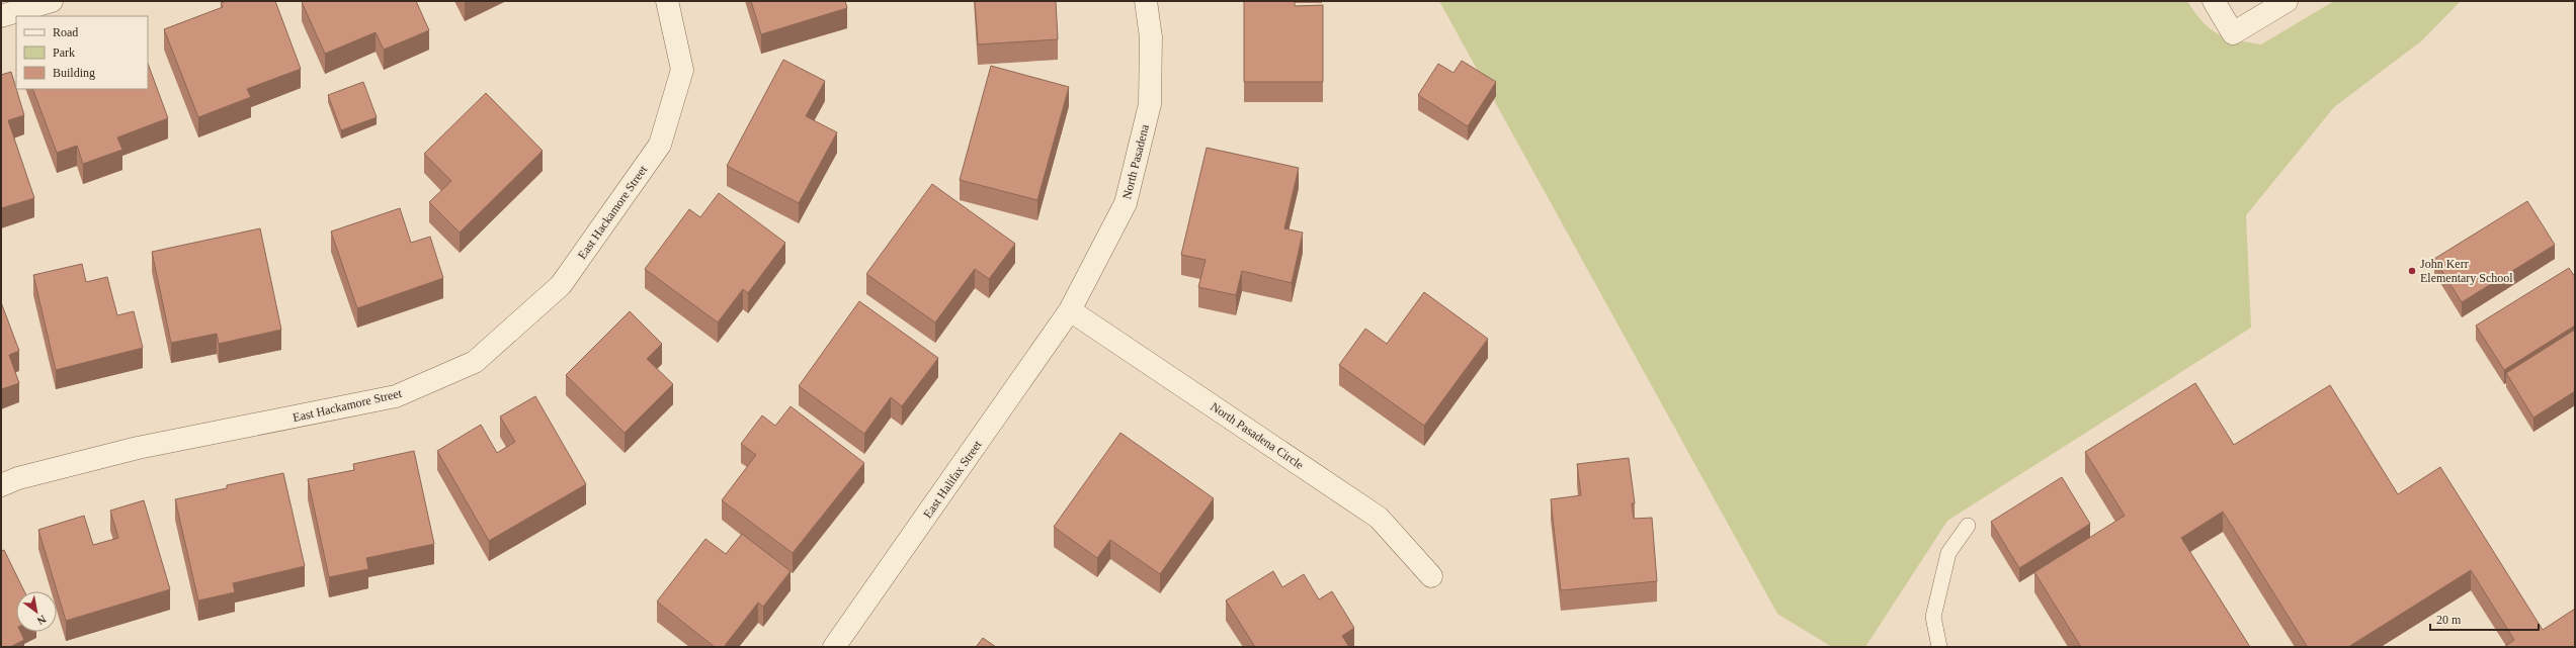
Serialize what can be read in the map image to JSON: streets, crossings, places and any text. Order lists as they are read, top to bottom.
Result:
{
  "streets": {
    "street": [
      "North Pasadena",
      "East Hackamore Street",
      "North Pasadena Circle",
      "East Halifax Street"
    ]
  },
  "crossings": [
    ["North Pasadena", "North Pasadena Circle"],
    ["North Pasadena", "East Halifax Street"],
    ["North Pasadena Circle", "East Halifax Street"]
  ],
  "places": ["John Kerr Elementary School"],
  "legend": ["Road", "Park", "Building"],
  "scale_bar": "20 m",
  "north": "bottom right"
}
